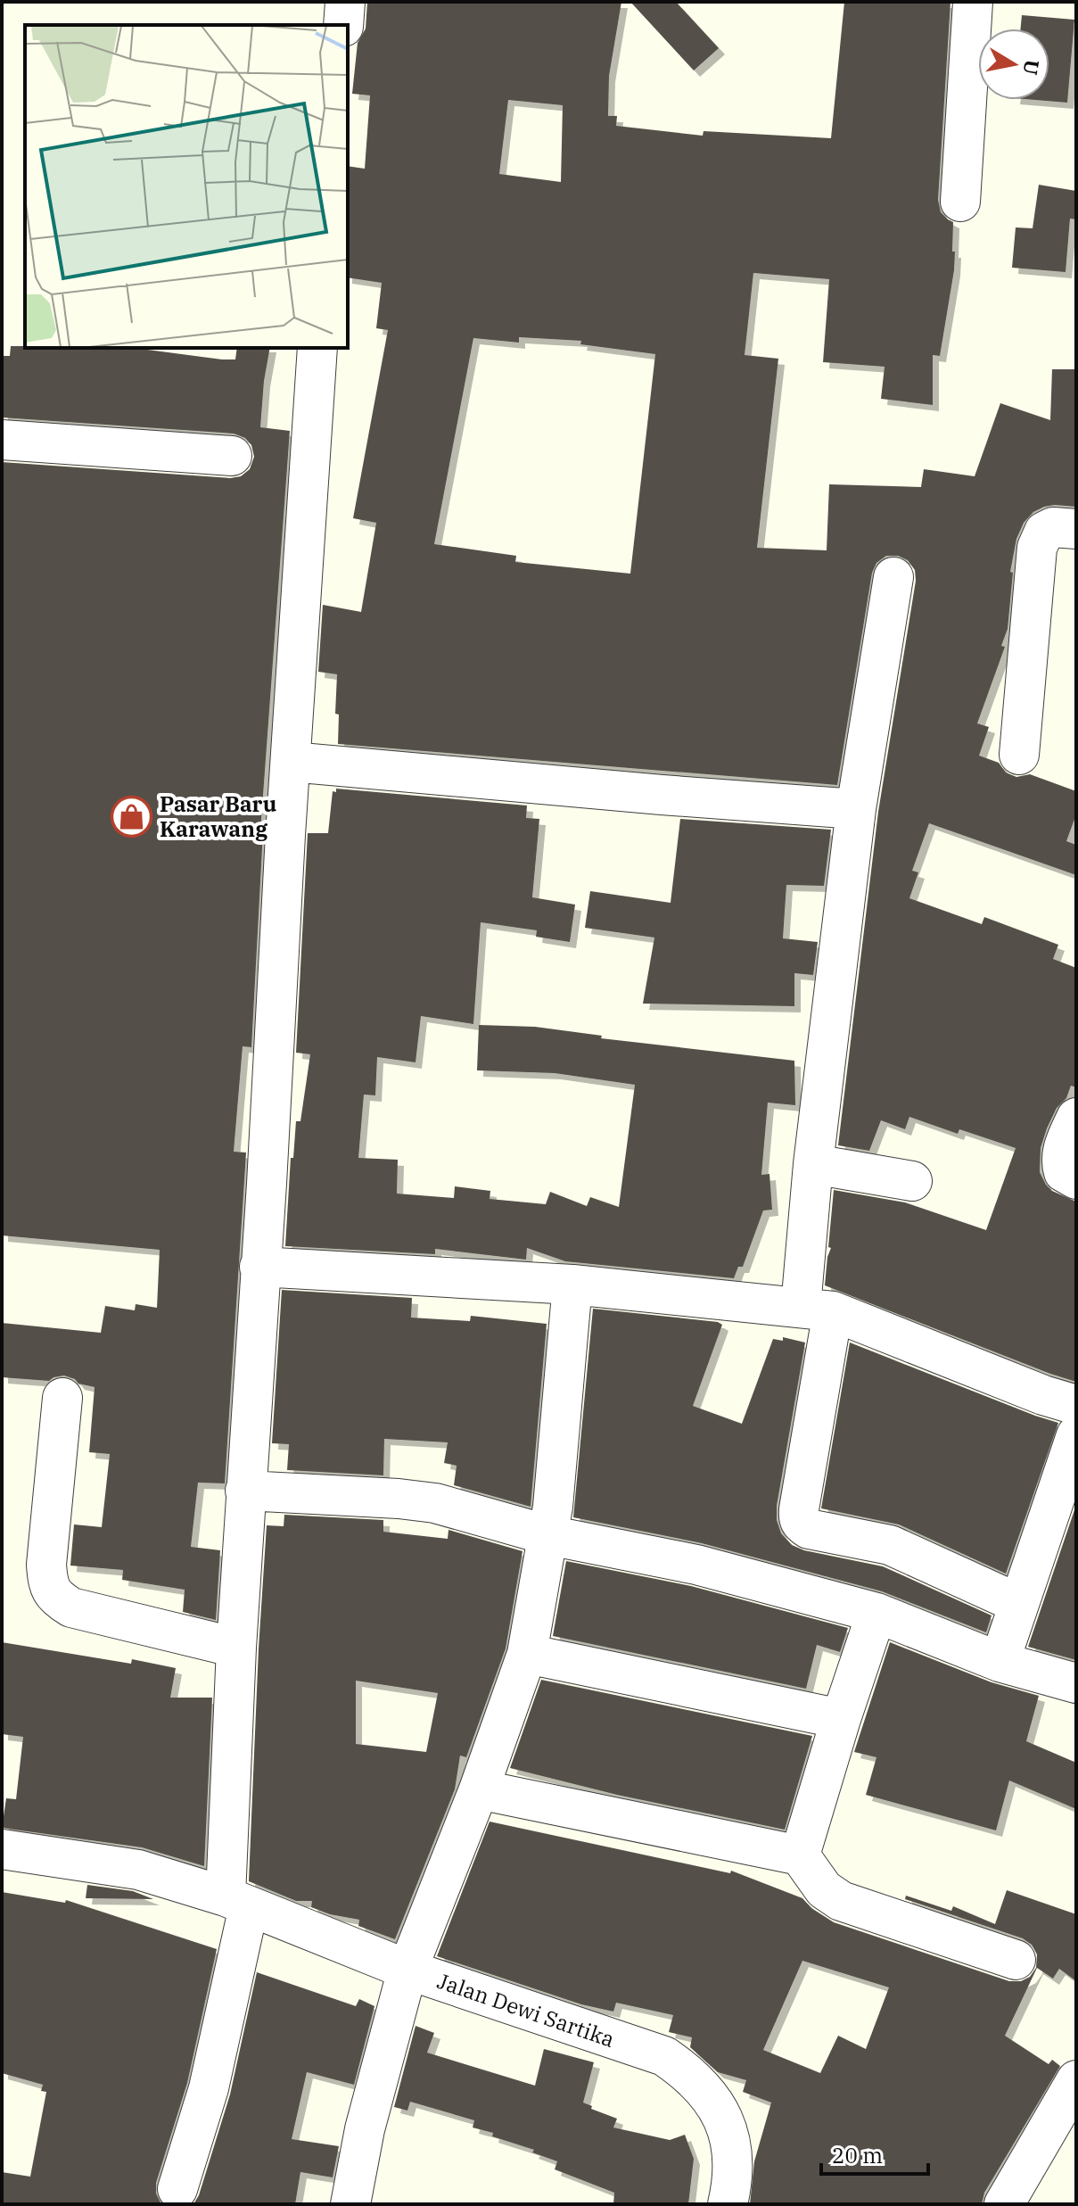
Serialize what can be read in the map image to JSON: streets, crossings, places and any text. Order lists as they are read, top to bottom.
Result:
{
  "streets": {
    "street": ["Jalan Dewi Sartika"]
  },
  "places": {
    "shop": ["Pasar Baru Karawang"]
  },
  "scale_bar": "20 m",
  "north": "right"
}
